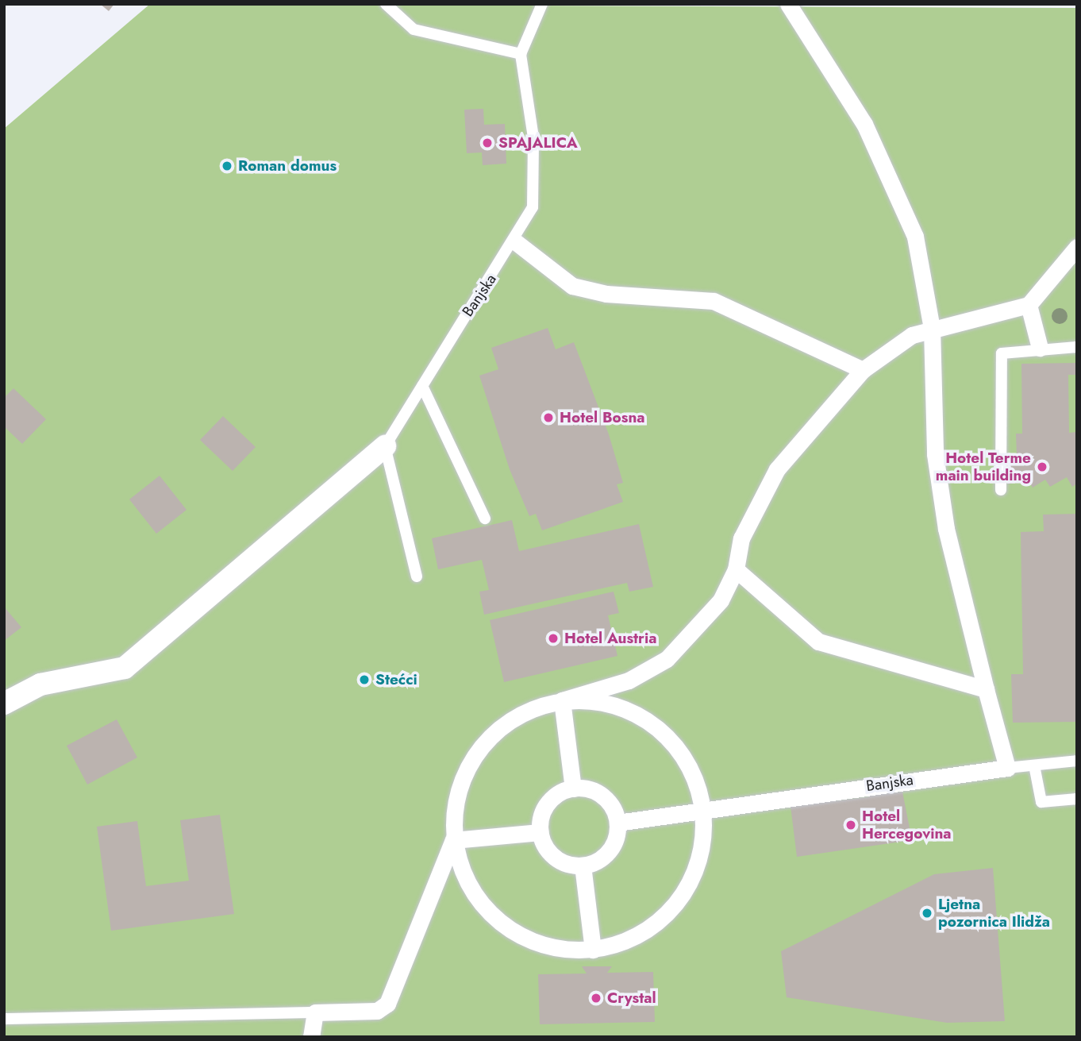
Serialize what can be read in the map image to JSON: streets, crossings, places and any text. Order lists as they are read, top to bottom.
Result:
{
  "streets": {
    "street": ["Banjska"]
  },
  "places": [
    "SPAJALICA",
    "Roman domus",
    "Hotel Bosna",
    "Hotel Terme main building",
    "Hotel Austria",
    "Stećci",
    "Hotel Hercegovina",
    "Ljetna pozornica Ilidža",
    "Crystal"
  ]
}
